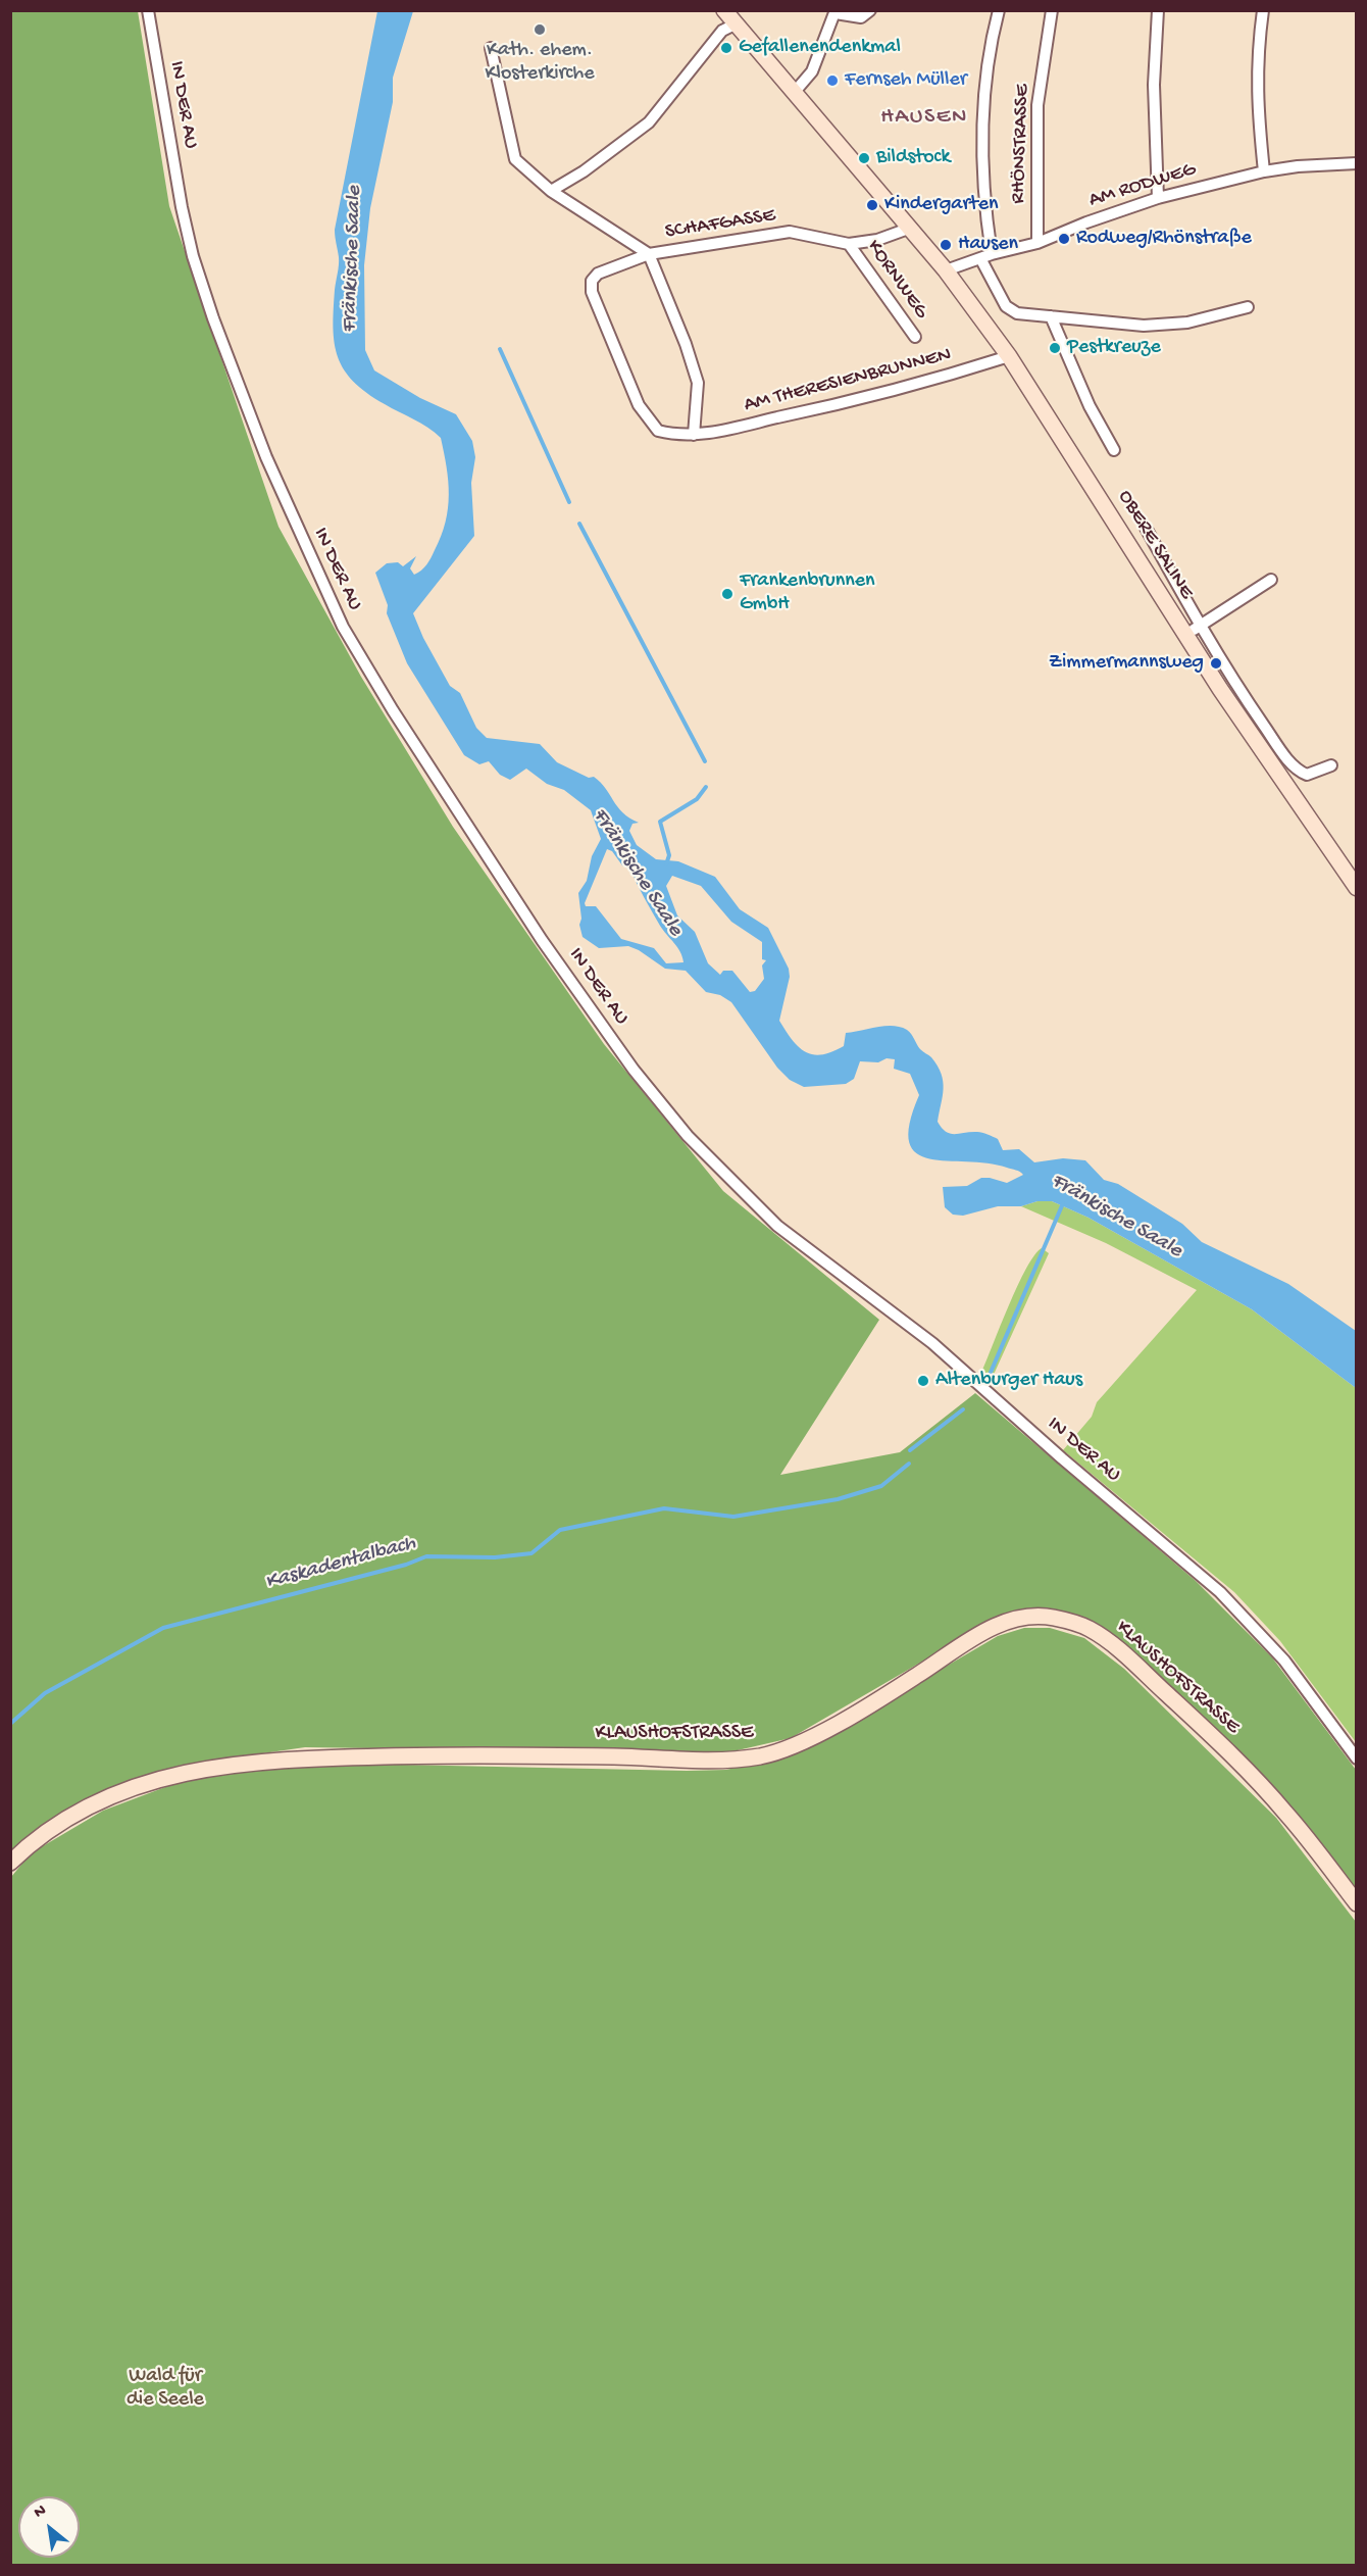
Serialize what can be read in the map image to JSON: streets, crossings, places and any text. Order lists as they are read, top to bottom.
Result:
{
  "streets": {
    "main road": ["OBERE SALINE", "KLAUSHOFSTRASSE"],
    "street": [
      "IN DER AU",
      "RHÖNSTRASSE",
      "AM RODWEG",
      "SCHAFGASSE",
      "KORNWEG",
      "AM THERESIENBRUNNEN"
    ]
  },
  "crossings": [
    ["RHÖNSTRASSE", "AM RODWEG"],
    ["AM RODWEG", "OBERE SALINE"],
    ["SCHAFGASSE", "KORNWEG"],
    ["SCHAFGASSE", "AM THERESIENBRUNNEN"],
    ["SCHAFGASSE", "OBERE SALINE"],
    ["AM THERESIENBRUNNEN", "OBERE SALINE"]
  ],
  "districts": ["HAUSEN"],
  "water": ["Fränkische Saale", "Kaskadentalbach"],
  "parks": ["Wald für die Seele"],
  "places": [
    "Kath. ehem. Klosterkirche",
    "Gefallenendenkmal",
    "Fernseh Müller",
    "Bildstock",
    "Kindergarten",
    "Rodweg/Rhönstraße",
    "Hausen",
    "Pestkreuze",
    "Frankenbrunnen GmbH",
    "Zimmermannsweg",
    "Altenburger Haus"
  ],
  "north": "top left"
}
